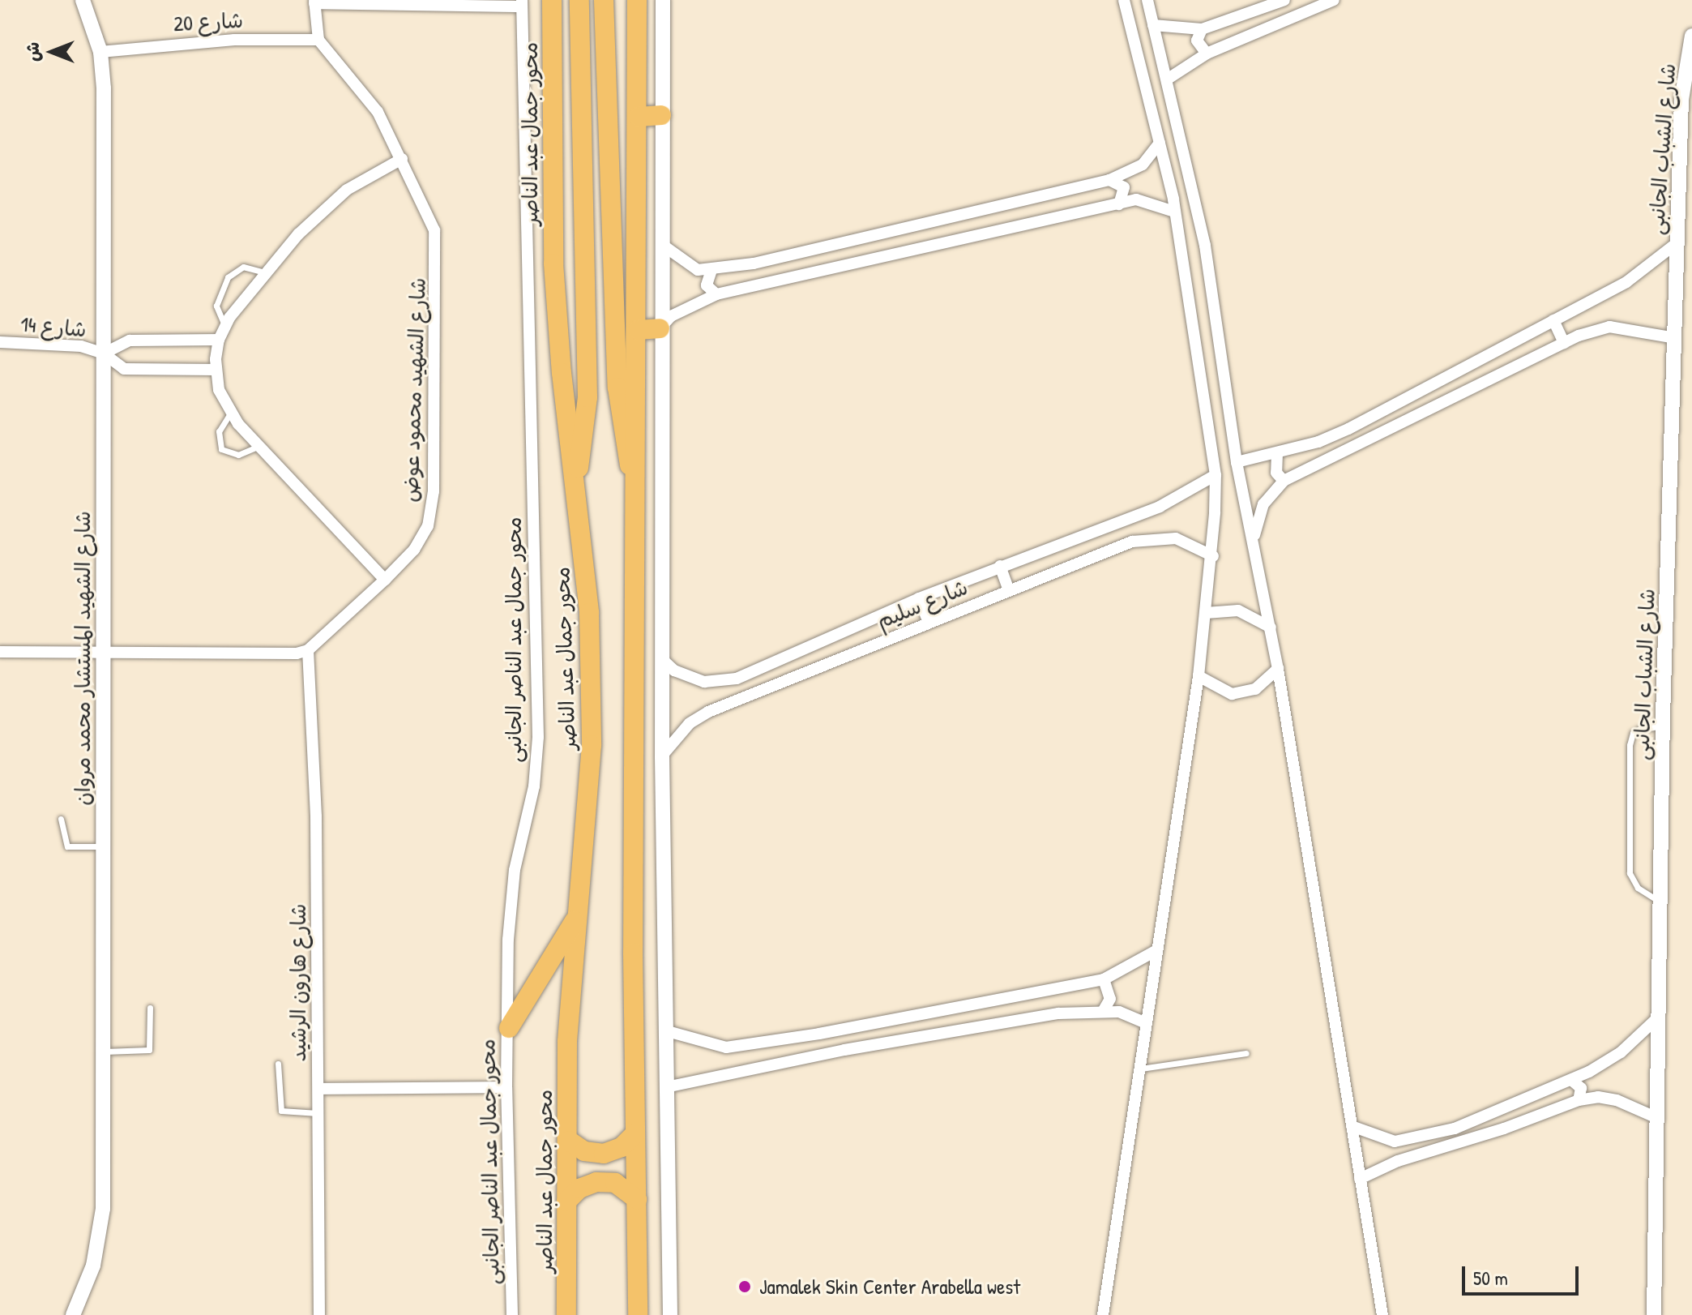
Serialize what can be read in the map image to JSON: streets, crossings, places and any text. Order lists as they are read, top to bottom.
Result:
{
  "streets": {
    "main road": ["محور جمال عبد الناصر"],
    "street": [
      "شارع 20",
      "شارع الشباب الجانبى",
      "شارع 14",
      "شارع الشهيد محمود عوض",
      "شارع سليم",
      "محور جمال عبد الناصر الجانبى",
      "شارع الشهيد المستشار محمد مروان",
      "شارع هارون الرشيد"
    ]
  },
  "crossings": [
    ["شارع 20", "شارع الشهيد محمود عوض"],
    ["شارع 20", "شارع الشهيد المستشار محمد مروان"],
    ["شارع 14", "شارع الشهيد المستشار محمد مروان"],
    ["شارع الشهيد محمود عوض", "شارع هارون الرشيد"]
  ],
  "places": ["Jamalek Skin Center Arabella west"],
  "scale_bar": "50 m",
  "north": "left"
}
